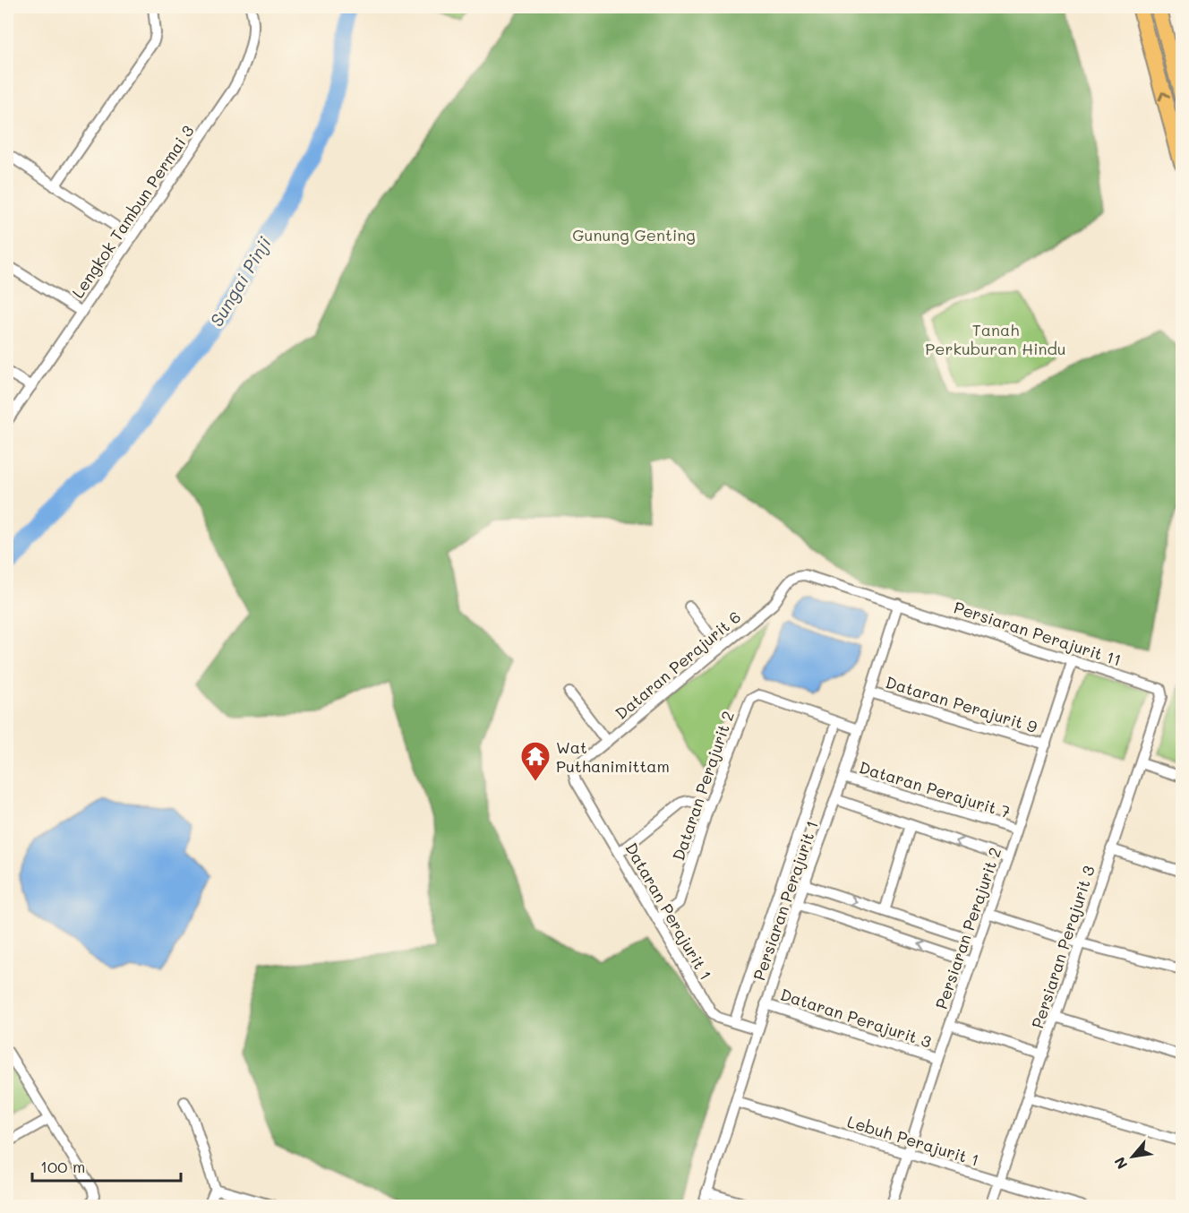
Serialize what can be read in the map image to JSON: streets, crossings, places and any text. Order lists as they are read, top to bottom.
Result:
{
  "streets": {
    "street": [
      "Lengkok Tambun Permai 3",
      "Persiaran Perajurit 11",
      "Dataran Perajurit 6",
      "Dataran Perajurit 9",
      "Dataran Perajurit 2",
      "Dataran Perajurit 7",
      "Persiaran Perajurit 1",
      "Dataran Perajurit 1",
      "Persiaran Perajurit 2",
      "Persiaran Perajurit 3",
      "Dataran Perajurit 3",
      "Lebuh Perajurit 1"
    ]
  },
  "crossings": [
    ["Persiaran Perajurit 11", "Dataran Perajurit 6"],
    ["Persiaran Perajurit 11", "Persiaran Perajurit 1"],
    ["Persiaran Perajurit 11", "Persiaran Perajurit 2"],
    ["Persiaran Perajurit 11", "Persiaran Perajurit 3"],
    ["Dataran Perajurit 6", "Dataran Perajurit 1"],
    ["Dataran Perajurit 9", "Persiaran Perajurit 1"],
    ["Dataran Perajurit 9", "Persiaran Perajurit 2"],
    ["Dataran Perajurit 2", "Persiaran Perajurit 1"],
    ["Dataran Perajurit 2", "Dataran Perajurit 1"],
    ["Dataran Perajurit 7", "Persiaran Perajurit 1"],
    ["Dataran Perajurit 7", "Persiaran Perajurit 2"],
    ["Persiaran Perajurit 1", "Dataran Perajurit 1"],
    ["Persiaran Perajurit 1", "Dataran Perajurit 3"],
    ["Persiaran Perajurit 1", "Lebuh Perajurit 1"],
    ["Persiaran Perajurit 2", "Dataran Perajurit 3"],
    ["Persiaran Perajurit 2", "Lebuh Perajurit 1"],
    ["Persiaran Perajurit 3", "Lebuh Perajurit 1"]
  ],
  "water": ["Sungai Pinji"],
  "parks": ["Gunung Genting", "Tanah Perkuburan Hindu"],
  "places": {
    "temple": ["Wat Puthanimittam"]
  },
  "scale_bar": "100 m",
  "north": "bottom left"
}
